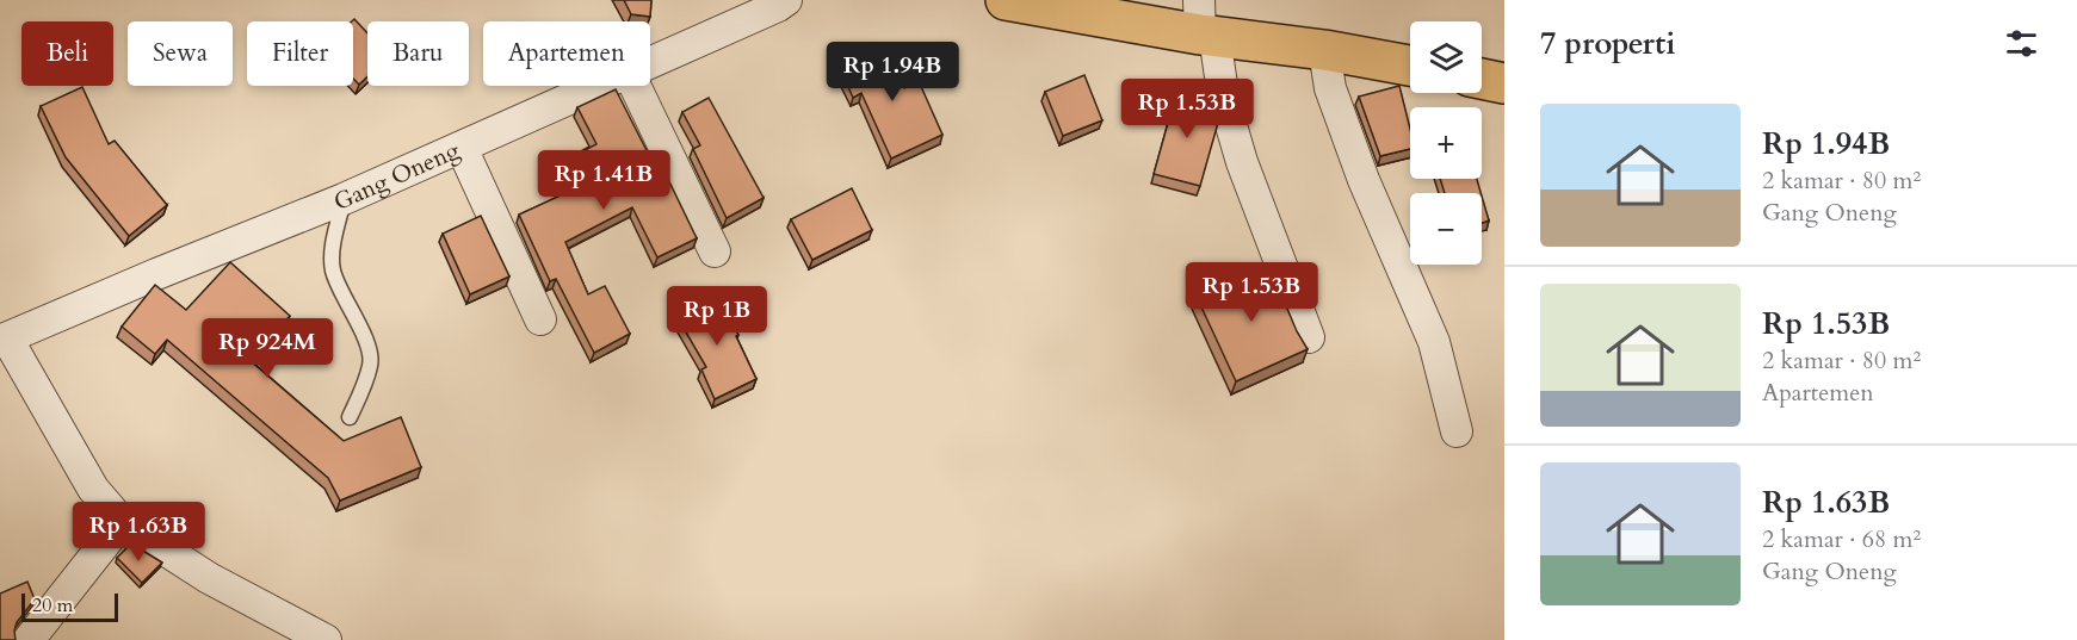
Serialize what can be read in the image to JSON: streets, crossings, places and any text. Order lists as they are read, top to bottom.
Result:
{
  "streets": {
    "street": ["Gang Oneng"]
  },
  "scale_bar": "20 m",
  "page": {
    "heading": "7 properti",
    "map_buttons": ["+", "−"],
    "chip": [
      "Beli",
      "Sewa",
      "Filter",
      "Baru",
      "Apartemen"
    ],
    "price": [
      "Rp 1.94B",
      "Rp 1.53B",
      "Rp 1.41B",
      "Rp 1.53B",
      "Rp 1B",
      "Rp 924M",
      "Rp 1.63B"
    ],
    "list": [
      {
        "name": "Rp 1.94B",
        "note": "2 kamar · 80 m² · Gang Oneng"
      },
      {
        "name": "Rp 1.53B",
        "note": "2 kamar · 80 m² · Apartemen"
      },
      {
        "name": "Rp 1.63B",
        "note": "2 kamar · 68 m² · Gang Oneng"
      }
    ],
    "scale": "20 m"
  }
}
